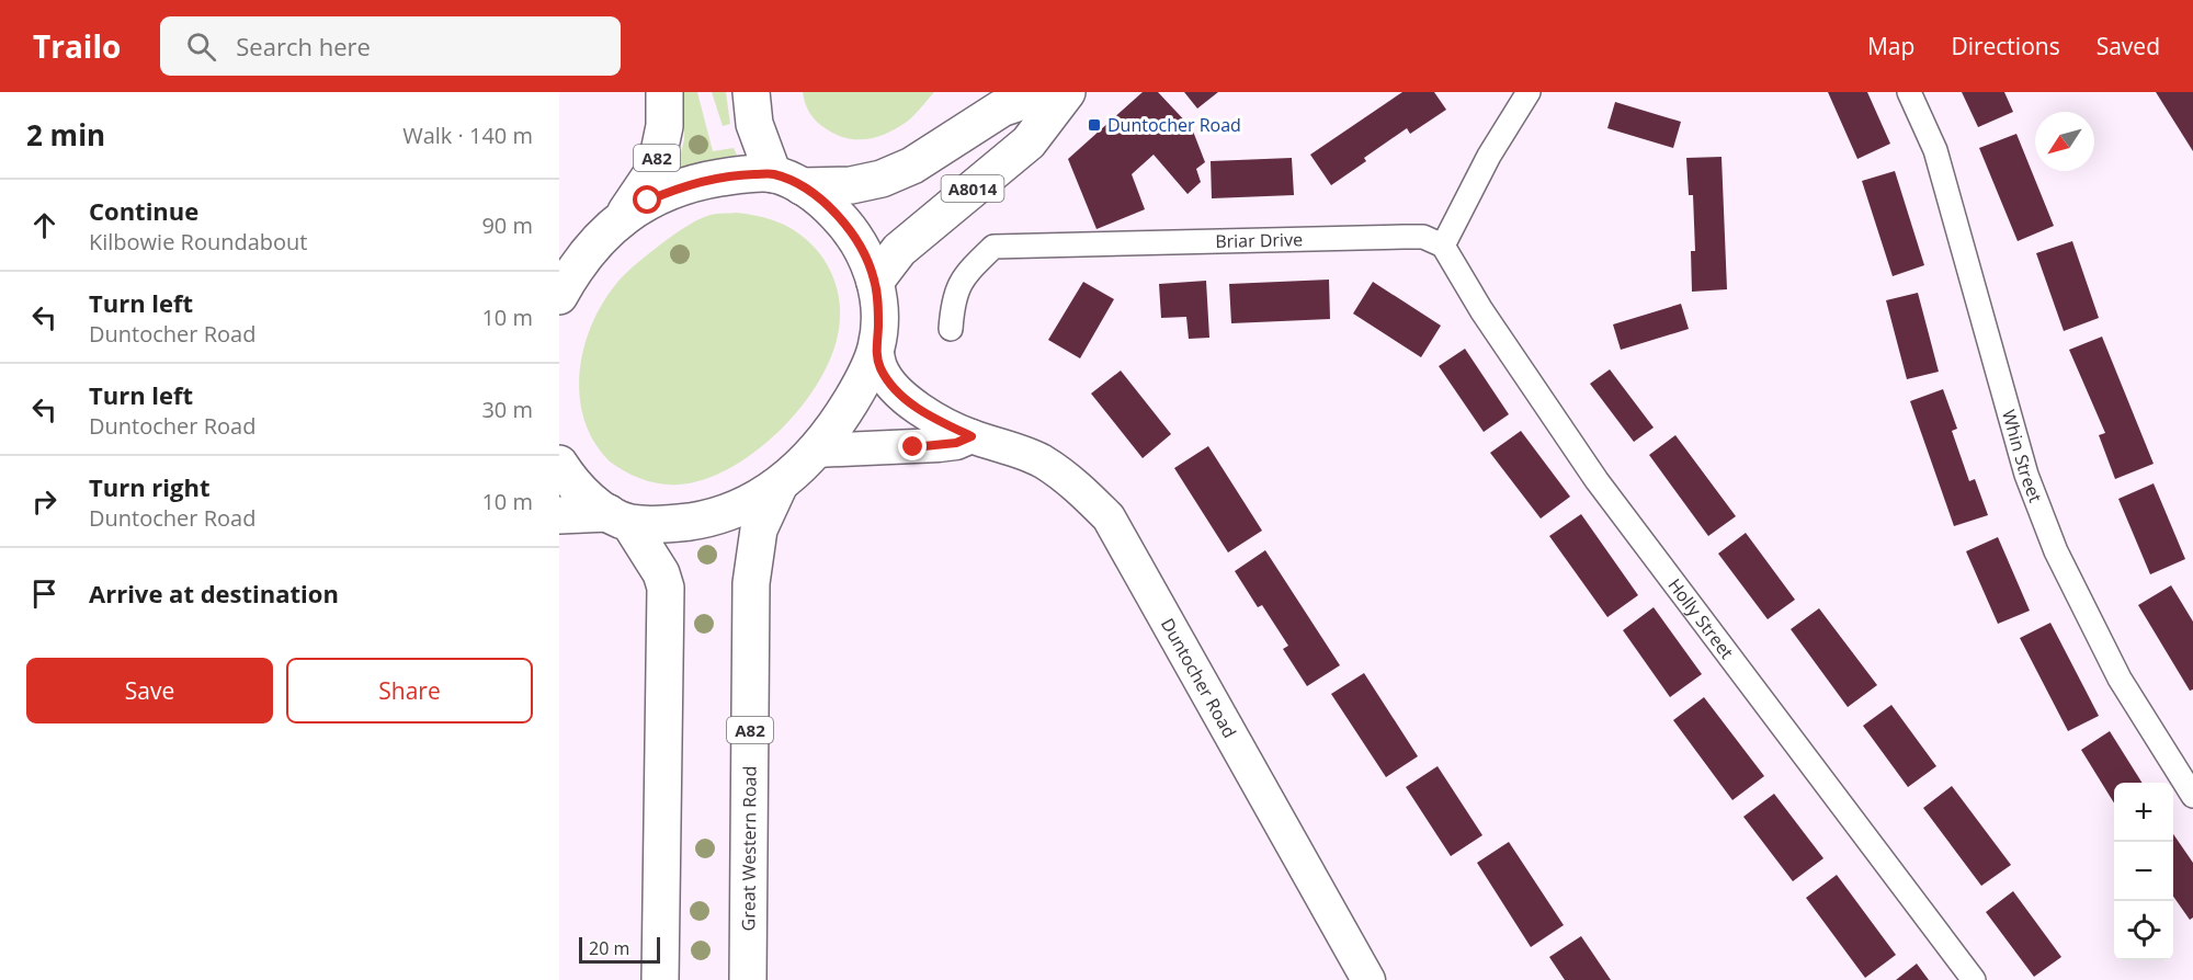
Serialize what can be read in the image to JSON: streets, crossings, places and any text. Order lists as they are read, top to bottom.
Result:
{
  "streets": {
    "main road": [
      "A82",
      "A8014",
      "Duntocher Road",
      "Great Western Road"
    ],
    "street": ["Briar Drive", "Whin Street", "Holly Street"]
  },
  "crossings": [
    ["A82", "A8014"],
    ["A82", "Duntocher Road"],
    ["A82", "Great Western Road"],
    ["Briar Drive", "Holly Street"]
  ],
  "places": {
    "transit": ["Duntocher Road"]
  },
  "scale_bar": "20 m",
  "north": "bottom left",
  "page": {
    "header": "Trailo",
    "search": "Search here",
    "nav": ["Map", "Directions", "Saved"],
    "heading": ["2 min", "Walk · 140 m"],
    "list": [
      ["Continue", "Kilbowie Roundabout", "90 m"],
      ["Turn left", "Duntocher Road", "10 m"],
      ["Turn left", "Duntocher Road", "30 m"],
      ["Turn right", "Duntocher Road", "10 m"],
      "Arrive at destination"
    ],
    "buttons": ["Save", "Share"],
    "map_buttons": ["+", "−"],
    "scale": "20 m"
  }
}
